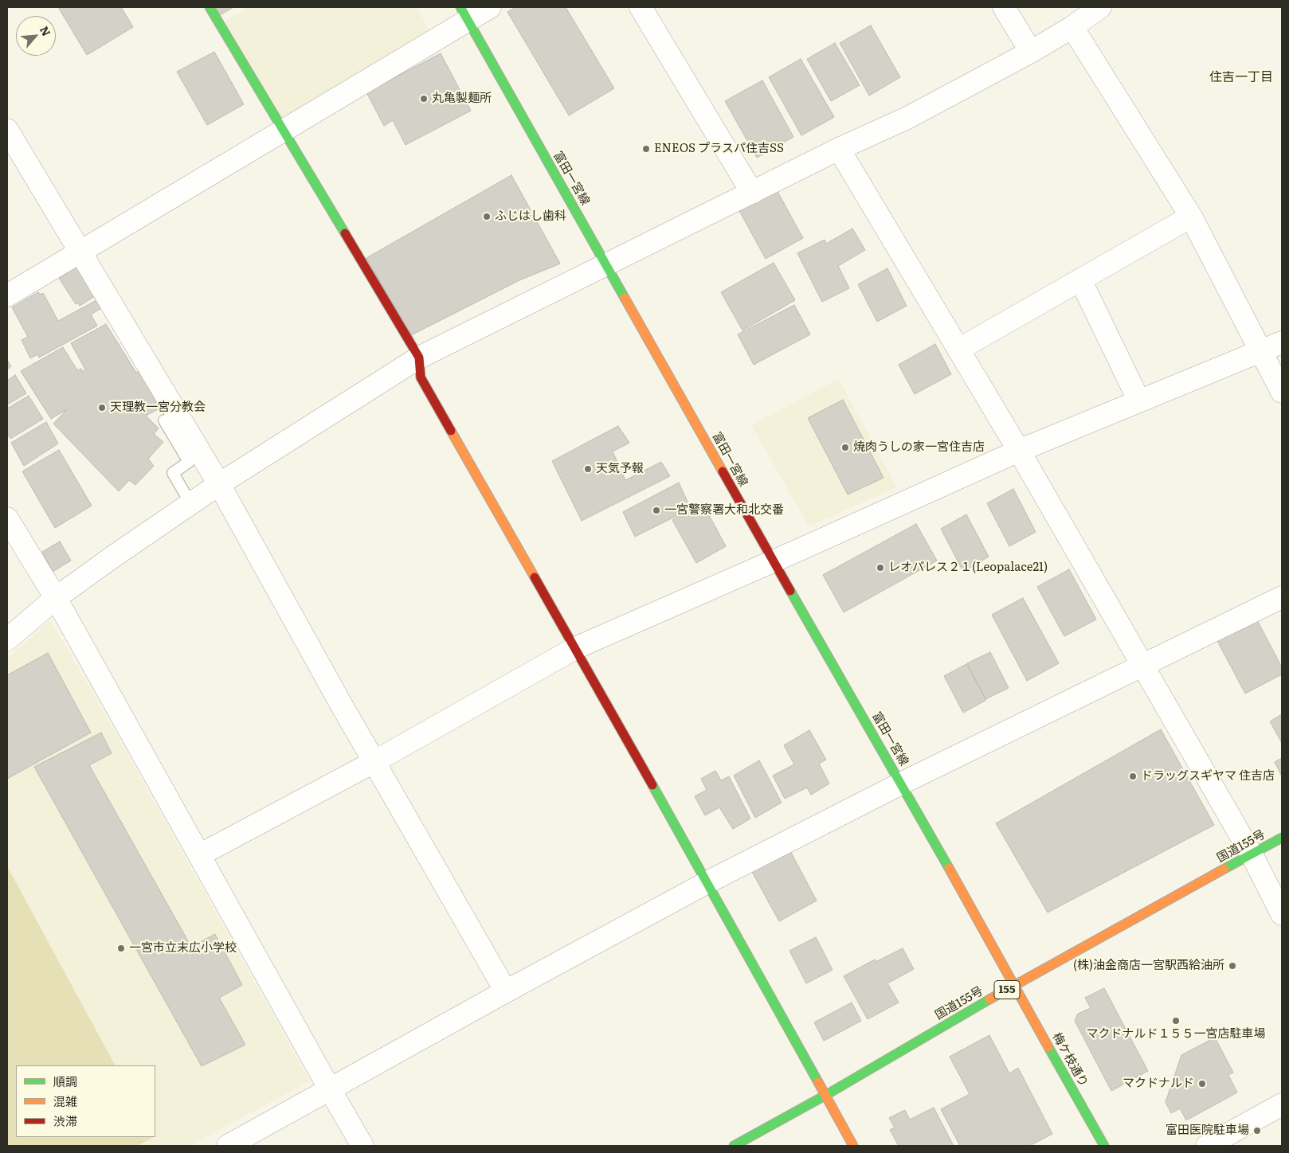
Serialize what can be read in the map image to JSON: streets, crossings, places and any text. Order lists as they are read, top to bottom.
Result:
{
  "streets": {
    "main road": [
      "富田一宮線",
      "国道155号",
      "155",
      "梅ケ枝通り"
    ]
  },
  "crossings": [
    ["富田一宮線", "国道155号"],
    ["富田一宮線", "梅ケ枝通り"],
    ["国道155号", "梅ケ枝通り"]
  ],
  "districts": ["住吉一丁目"],
  "places": [
    "丸亀製麺所",
    "ENEOS プラスパ住吉SS",
    "ふじはし歯科",
    "天理教一宮分教会",
    "焼肉うしの家一宮住吉店",
    "天気予報",
    "一宮警察署大和北交番",
    "レオパレス２１(Leopalace21)",
    "ドラッグスギヤマ 住吉店",
    "一宮市立末広小学校",
    "(株)油金商店一宮駅西給油所",
    "マクドナルド１５５一宮店駐車場",
    "マクドナルド",
    "富田医院駐車場"
  ],
  "legend": ["順調", "混雑", "渋滞"],
  "north": "top right"
}
